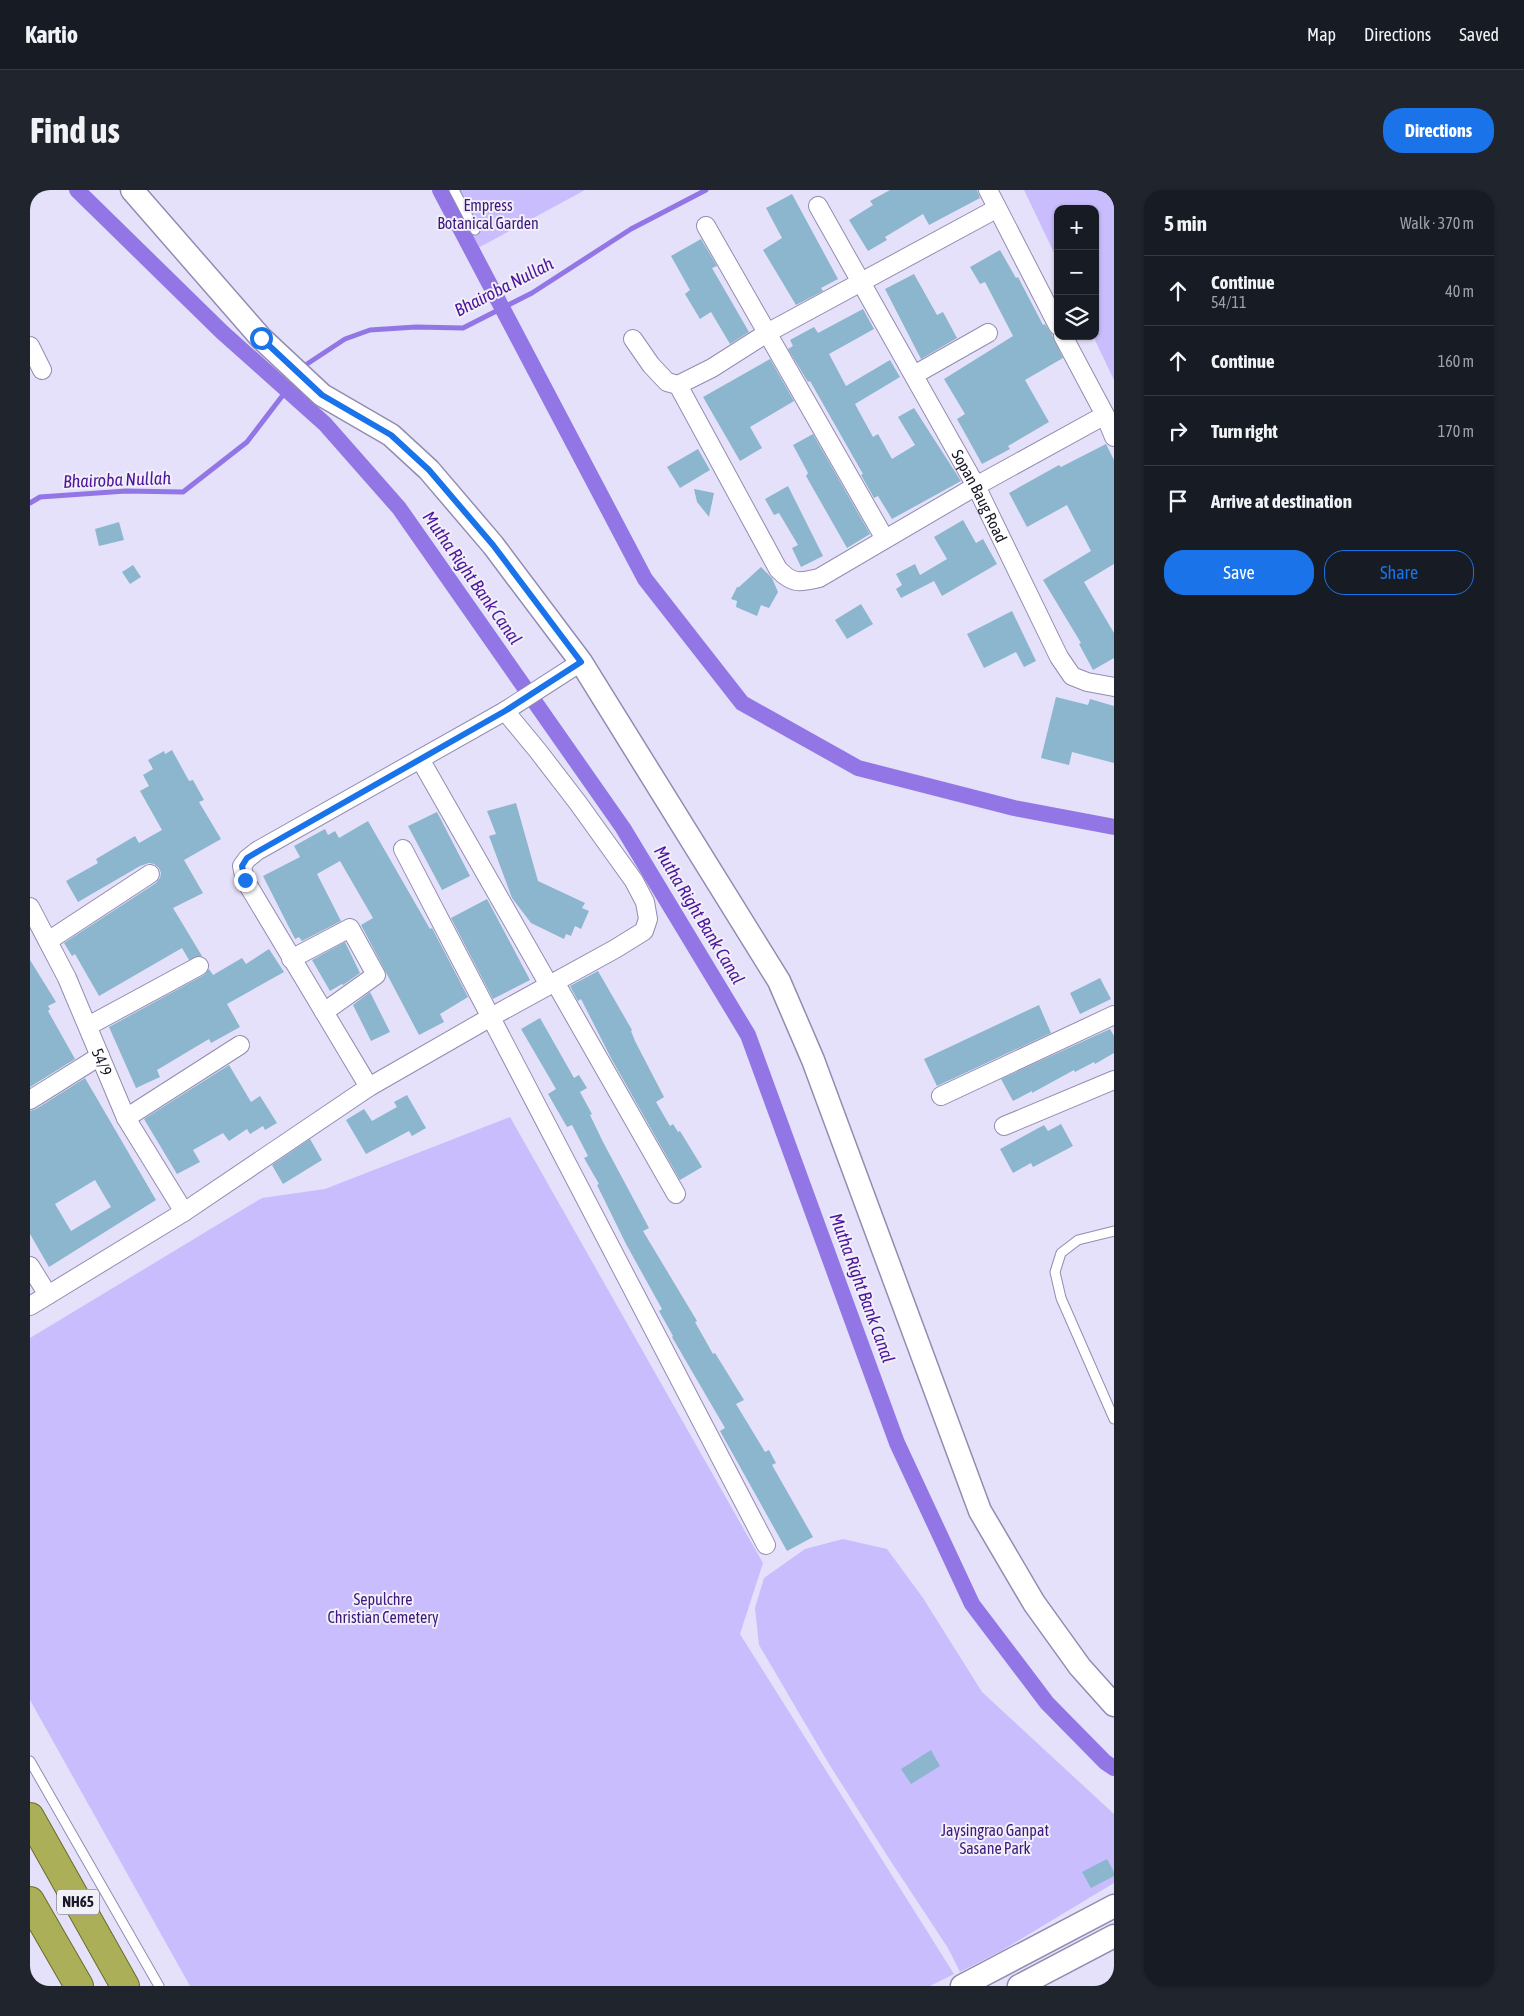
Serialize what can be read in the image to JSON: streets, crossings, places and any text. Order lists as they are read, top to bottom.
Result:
{
  "streets": {
    "highway": ["NH65"],
    "street": ["Sopan Baug Road", "54/9"]
  },
  "water": ["Bhairoba Nullah", "Mutha Right Bank Canal"],
  "parks": ["Empress Botanical Garden", "Sepulchre Christian Cemetery", "Jaysingrao Ganpat Sasane Park"],
  "page": {
    "header": "Kartio",
    "nav": ["Map", "Directions", "Saved"],
    "buttons": [
      "Directions",
      ["Save", "Share"]
    ],
    "title": "Find us",
    "heading": ["5 min", "Walk · 370 m"],
    "map_buttons": ["+", "−"],
    "list": [
      ["Continue", "54/11", "40 m"],
      ["Continue", "160 m"],
      ["Turn right", "170 m"],
      "Arrive at destination"
    ]
  }
}
